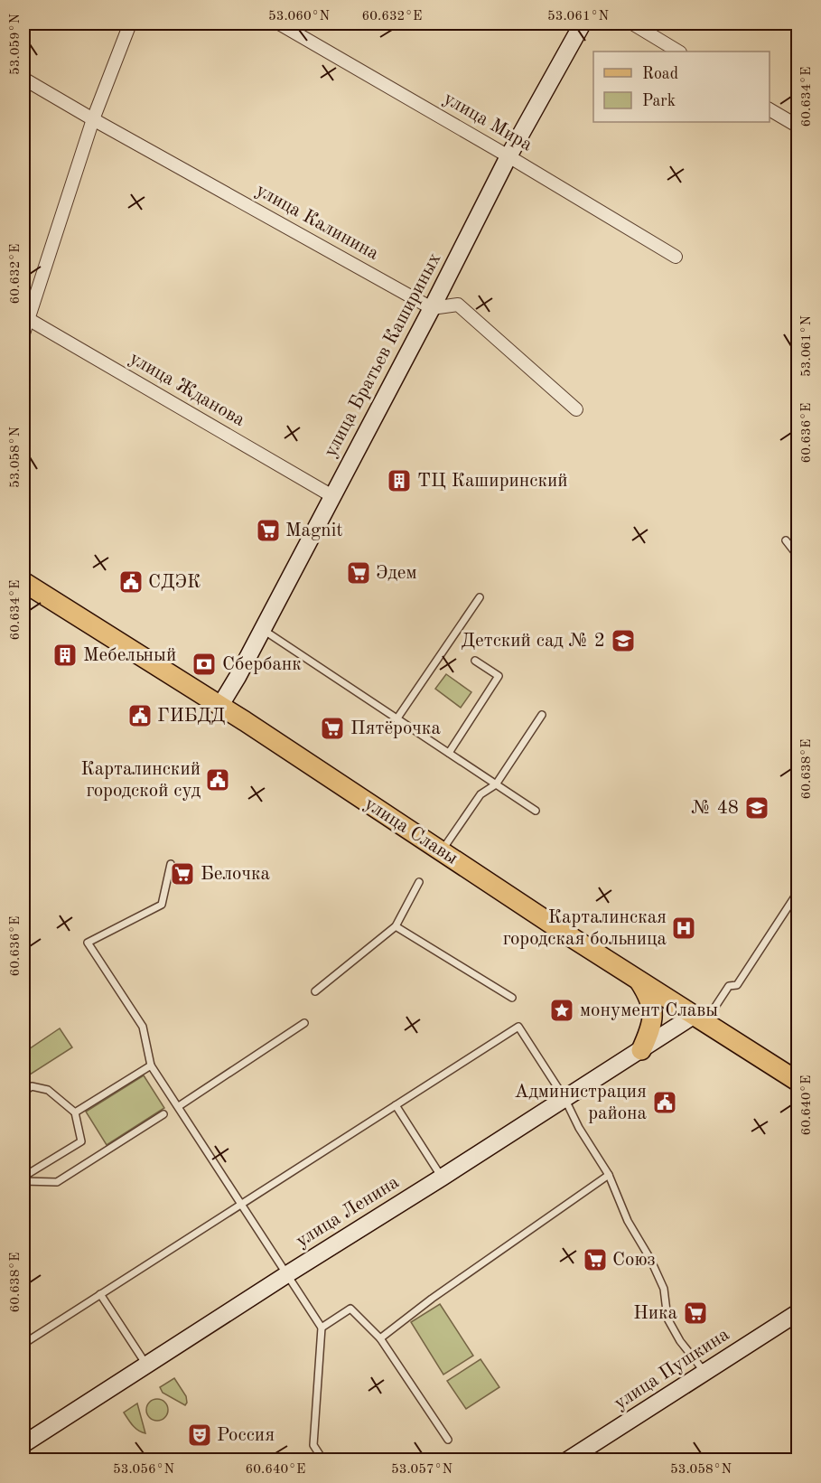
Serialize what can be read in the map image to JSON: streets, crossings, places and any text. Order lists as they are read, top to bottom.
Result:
{
  "streets": {
    "main road": ["улица Славы"],
    "street": [
      "улица Мира",
      "улица Калинина",
      "улица Братьев Кашириных",
      "улица Жданова",
      "улица Ленина",
      "улица Пушкина"
    ]
  },
  "crossings": [
    ["улица Мира", "улица Братьев Кашириных"],
    ["улица Калинина", "улица Братьев Кашириных"],
    ["улица Братьев Кашириных", "улица Жданова"],
    ["улица Братьев Кашириных", "улица Славы"],
    ["улица Славы", "улица Ленина"]
  ],
  "places": {
    "building": ["ТЦ Каширинский", "Мебельный"],
    "supermarket": [
      "Magnit",
      "Эдем",
      "Пятёрочка",
      "Белочка",
      "Союз",
      "Ника"
    ],
    "public building": [
      "СДЭК",
      "ГИБДД",
      "Карталинский городской суд",
      "Администрация района"
    ],
    "school or university": ["Детский сад № 2", "№ 48"],
    "bank": ["Сбербанк"],
    "hospital": ["Карталинская городская больница"],
    "place": ["монумент Славы"],
    "theatre": ["Россия"]
  },
  "legend": ["Road", "Park"],
  "coordinates": [
    "53.060°N",
    "60.632°E",
    "53.061°N",
    "53.059°N",
    "60.634°E",
    "60.636°E",
    "53.058°N",
    "60.638°E",
    "60.640°E",
    "53.056°N",
    "53.057°N"
  ]
}
